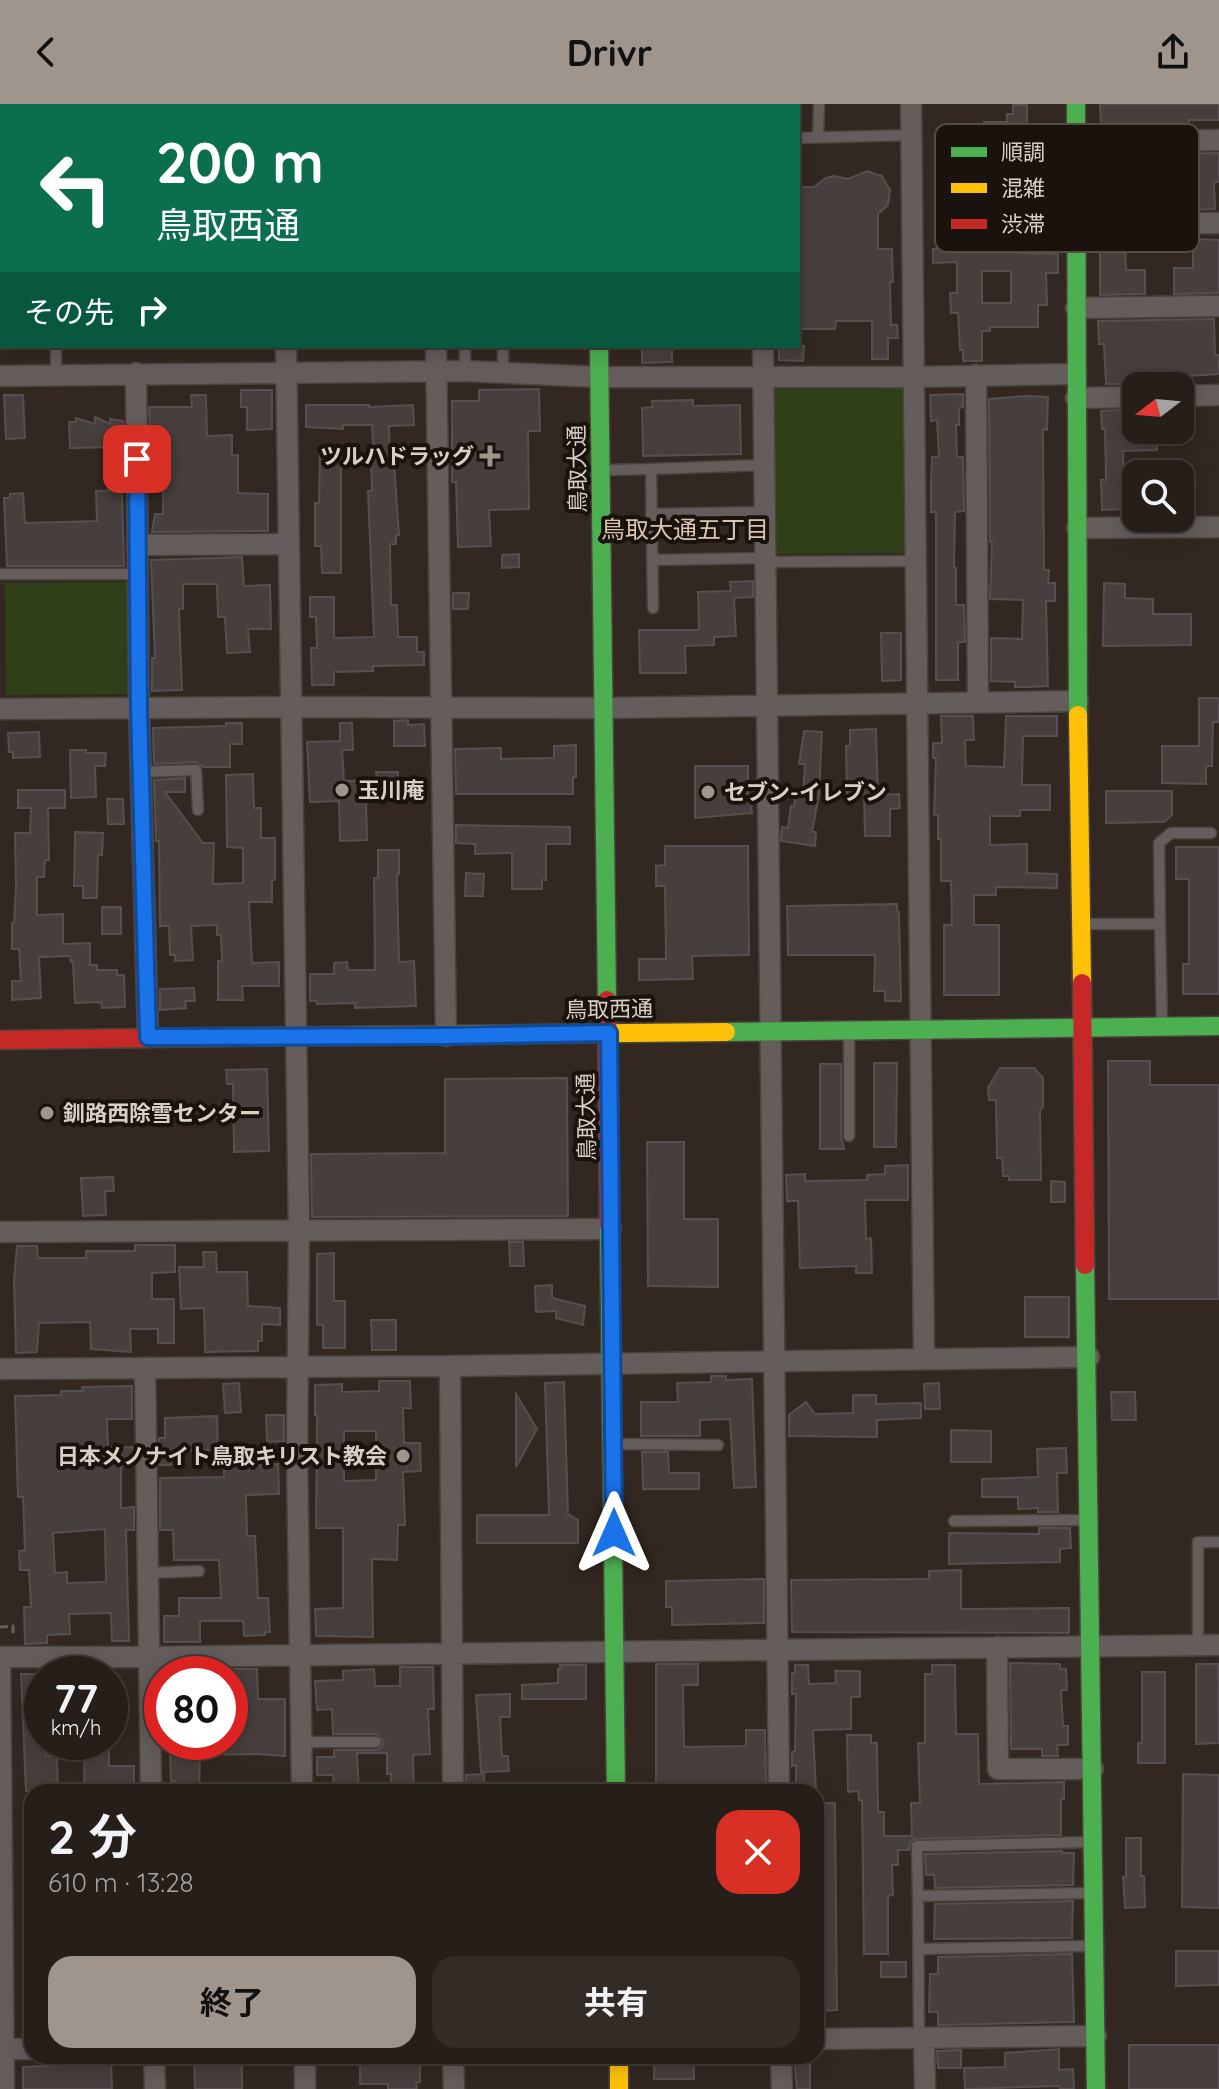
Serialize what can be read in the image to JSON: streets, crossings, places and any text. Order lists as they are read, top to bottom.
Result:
{
  "streets": {
    "main road": ["鳥取大通", "鳥取西通"]
  },
  "crossings": [
    ["鳥取大通", "鳥取西通"]
  ],
  "districts": ["鳥取大通五丁目"],
  "places": {
    "health": ["ツルハドラッグ"],
    "other": [
      "玉川庵",
      "セブン-イレブン",
      "釧路西除雪センター",
      "日本メノナイト鳥取キリスト教会"
    ]
  },
  "legend": ["順調", "混雑", "渋滞"],
  "north": "left",
  "page": {
    "header": "Drivr",
    "turn": ["200 m", "鳥取西通"],
    "then": "その先",
    "speed": "77 km/h",
    "limit": "80",
    "heading": ["2 分", "610 m · 13:28"],
    "buttons": ["終了", "共有"]
  }
}
